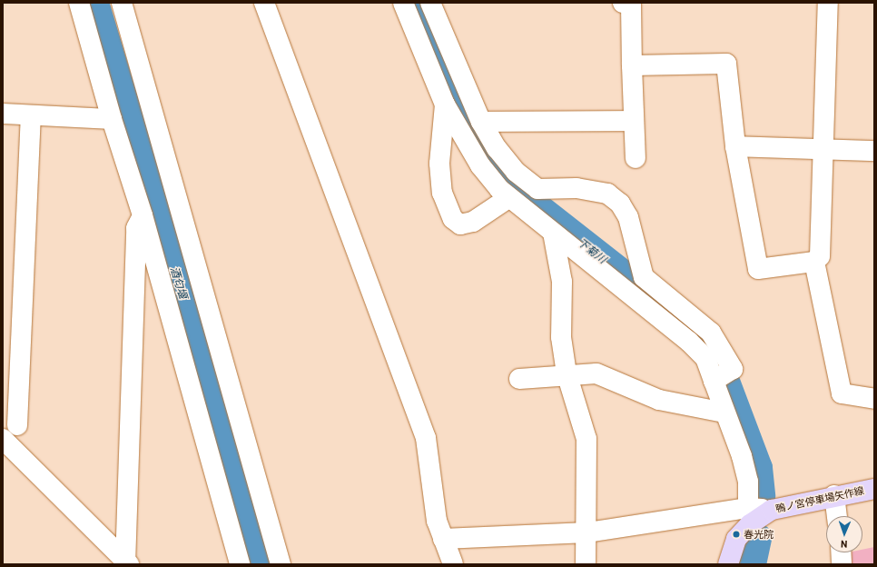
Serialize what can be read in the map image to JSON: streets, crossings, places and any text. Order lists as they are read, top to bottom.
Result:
{
  "streets": {
    "main road": ["鴨ノ宮停車場矢作線"]
  },
  "water": ["下菊川", "酒匂堰"],
  "places": ["春光院"],
  "north": "bottom"
}
